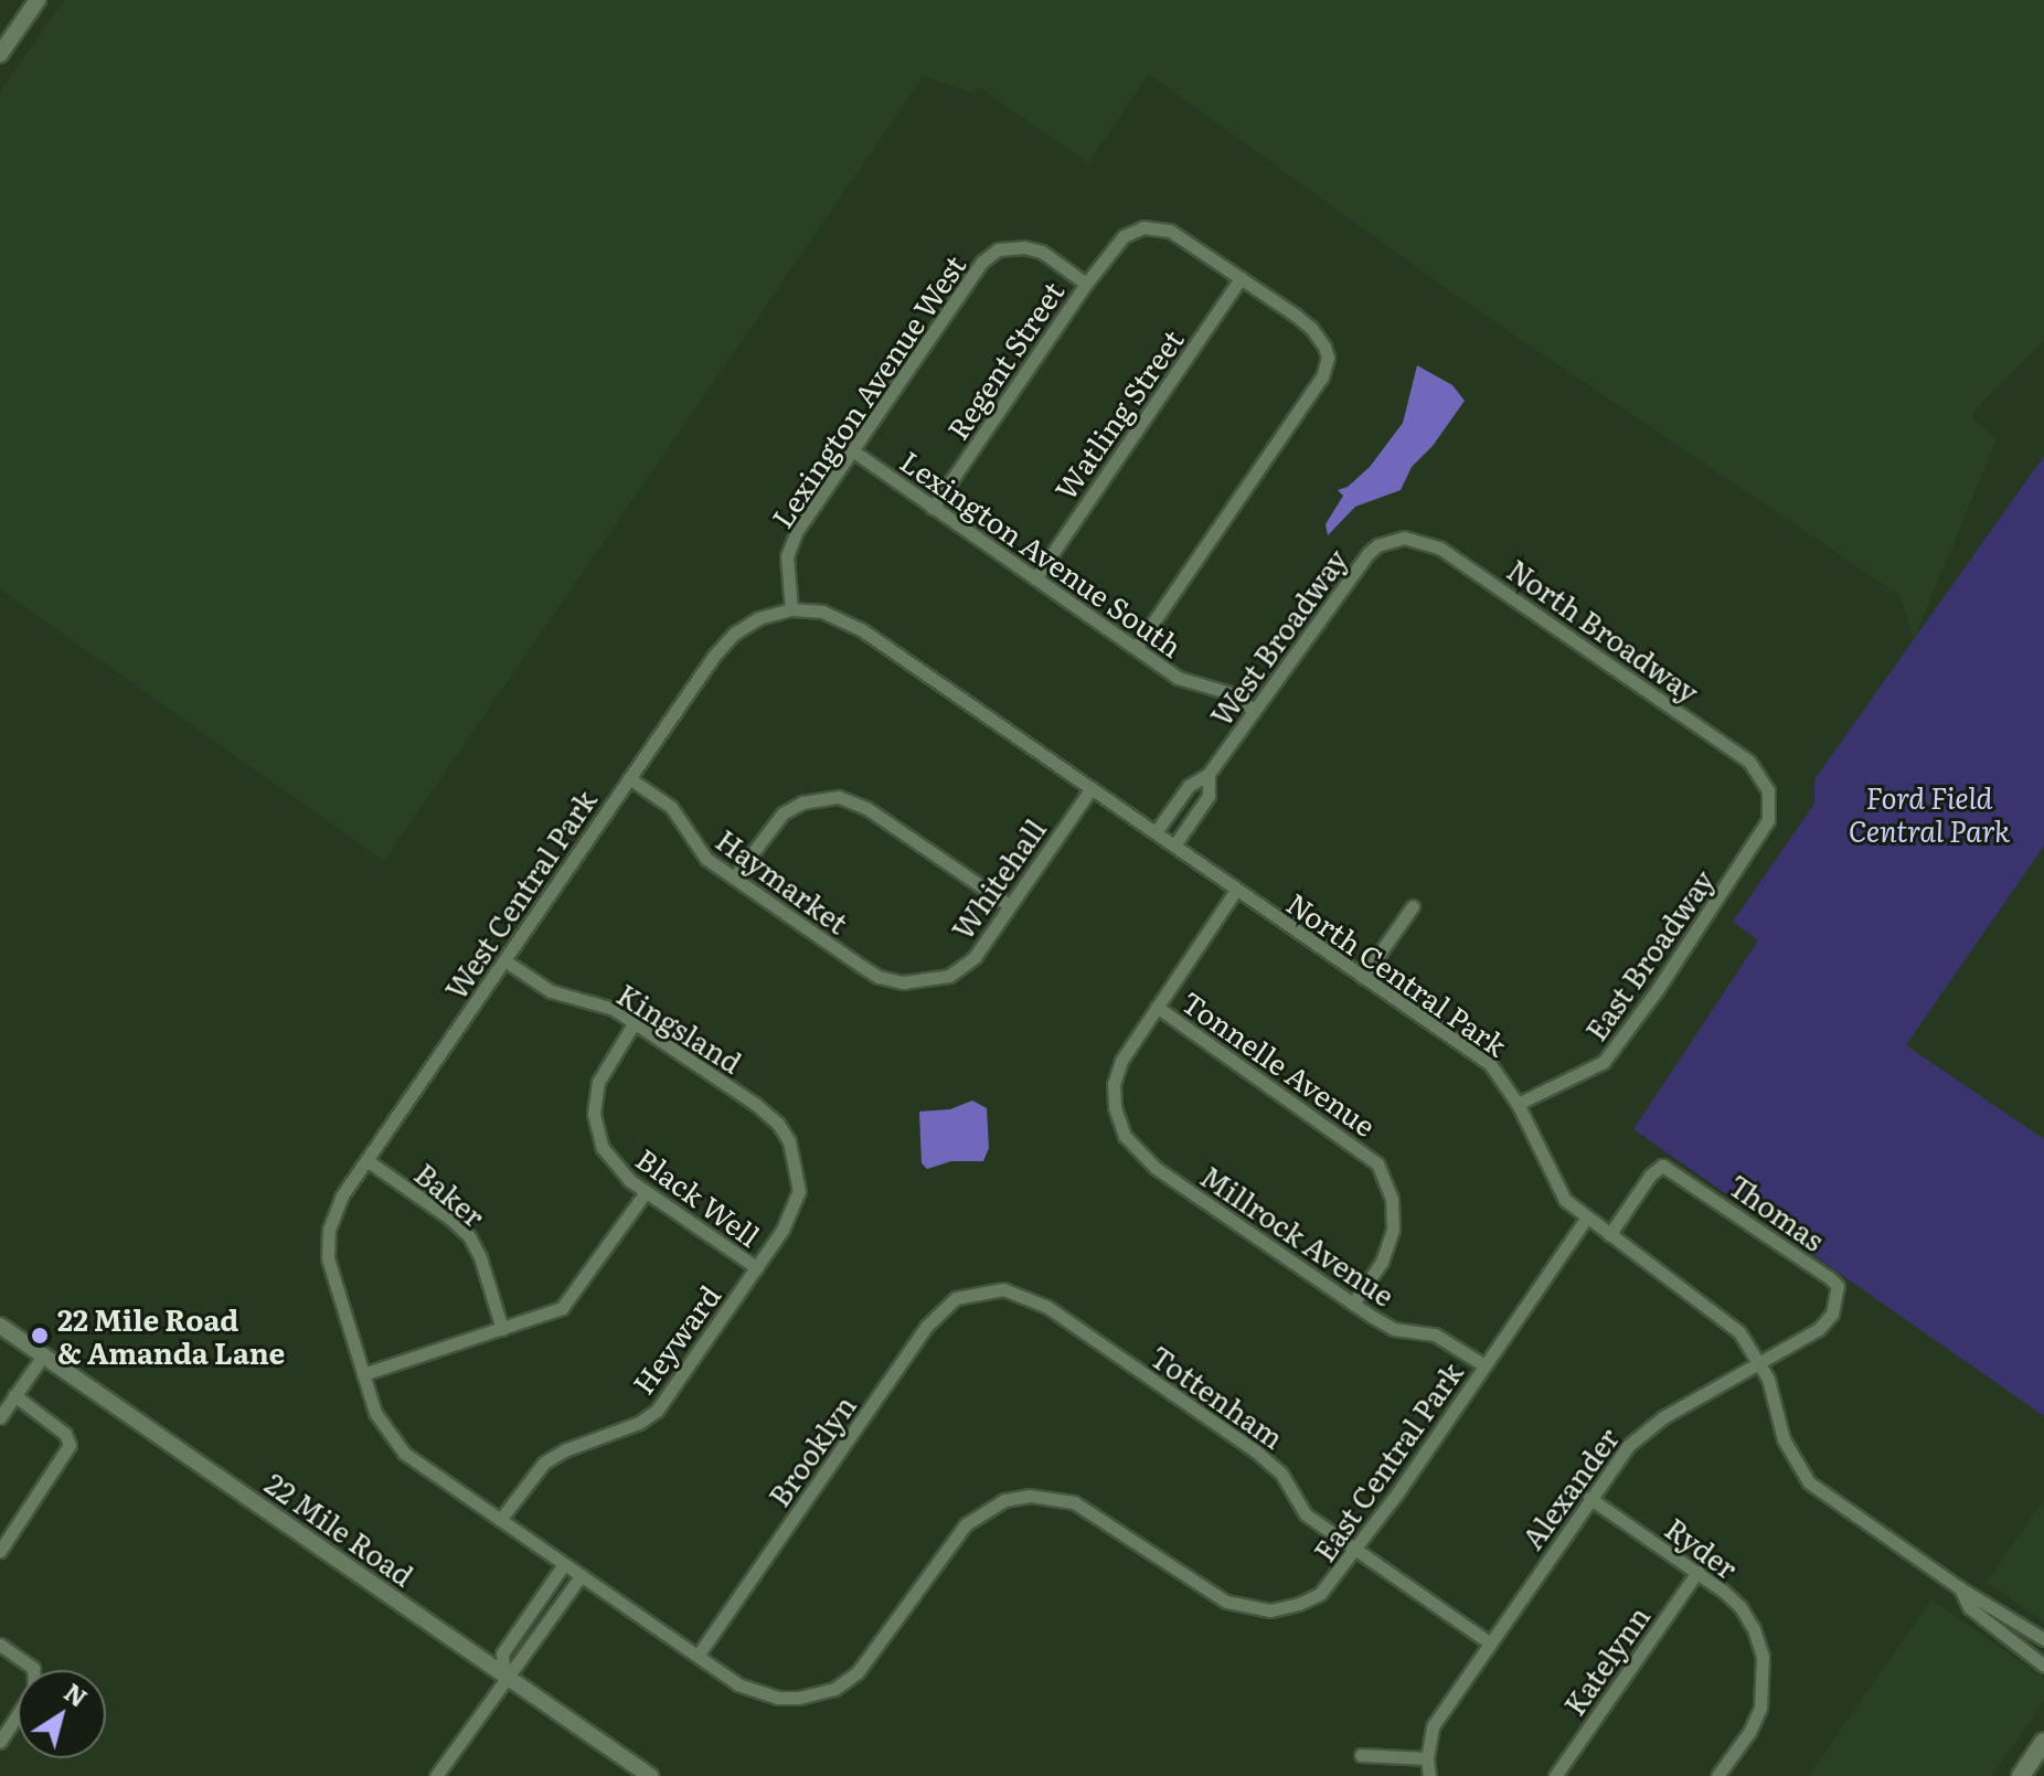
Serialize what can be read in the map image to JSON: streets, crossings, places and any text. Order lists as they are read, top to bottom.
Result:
{
  "streets": {
    "street": [
      "Regent Street",
      "Lexington Avenue West",
      "Watling Street",
      "Lexington Avenue South",
      "North Broadway",
      "West Broadway",
      "Whitehall",
      "Haymarket",
      "West Central Park",
      "East Broadway",
      "North Central Park",
      "Kingsland",
      "Tonnelle Avenue",
      "Baker",
      "Black Well",
      "Thomas",
      "Millrock Avenue",
      "Heyward",
      "Tottenham",
      "Brooklyn",
      "East Central Park",
      "Alexander",
      "22 Mile Road",
      "Ryder",
      "Katelynn"
    ]
  },
  "crossings": [
    ["Regent Street", "Lexington Avenue West"],
    ["Regent Street", "Watling Street"],
    ["Regent Street", "Lexington Avenue South"],
    ["Lexington Avenue West", "Lexington Avenue South"],
    ["Lexington Avenue West", "West Central Park"],
    ["Watling Street", "Lexington Avenue South"],
    ["Lexington Avenue South", "West Broadway"],
    ["North Broadway", "West Broadway"],
    ["North Broadway", "East Broadway"],
    ["West Broadway", "North Central Park"],
    ["Whitehall", "Haymarket"],
    ["Whitehall", "North Central Park"],
    ["Haymarket", "West Central Park"],
    ["West Central Park", "North Central Park"],
    ["West Central Park", "Kingsland"],
    ["West Central Park", "Baker"],
    ["East Broadway", "North Central Park"],
    ["North Central Park", "Thomas"],
    ["North Central Park", "East Central Park"],
    ["North Central Park", "Alexander"],
    ["Kingsland", "Black Well"],
    ["Kingsland", "Heyward"],
    ["Tonnelle Avenue", "Millrock Avenue"],
    ["Black Well", "Heyward"],
    ["Thomas", "Alexander"],
    ["Millrock Avenue", "East Central Park"],
    ["Tottenham", "Brooklyn"],
    ["Tottenham", "East Central Park"],
    ["Tottenham", "Alexander"],
    ["Brooklyn", "East Central Park"],
    ["Alexander", "Ryder"],
    ["Ryder", "Katelynn"]
  ],
  "parks": ["Ford Field Central Park"],
  "places": ["22 Mile Road & Amanda Lane"],
  "north": "top right"
}
